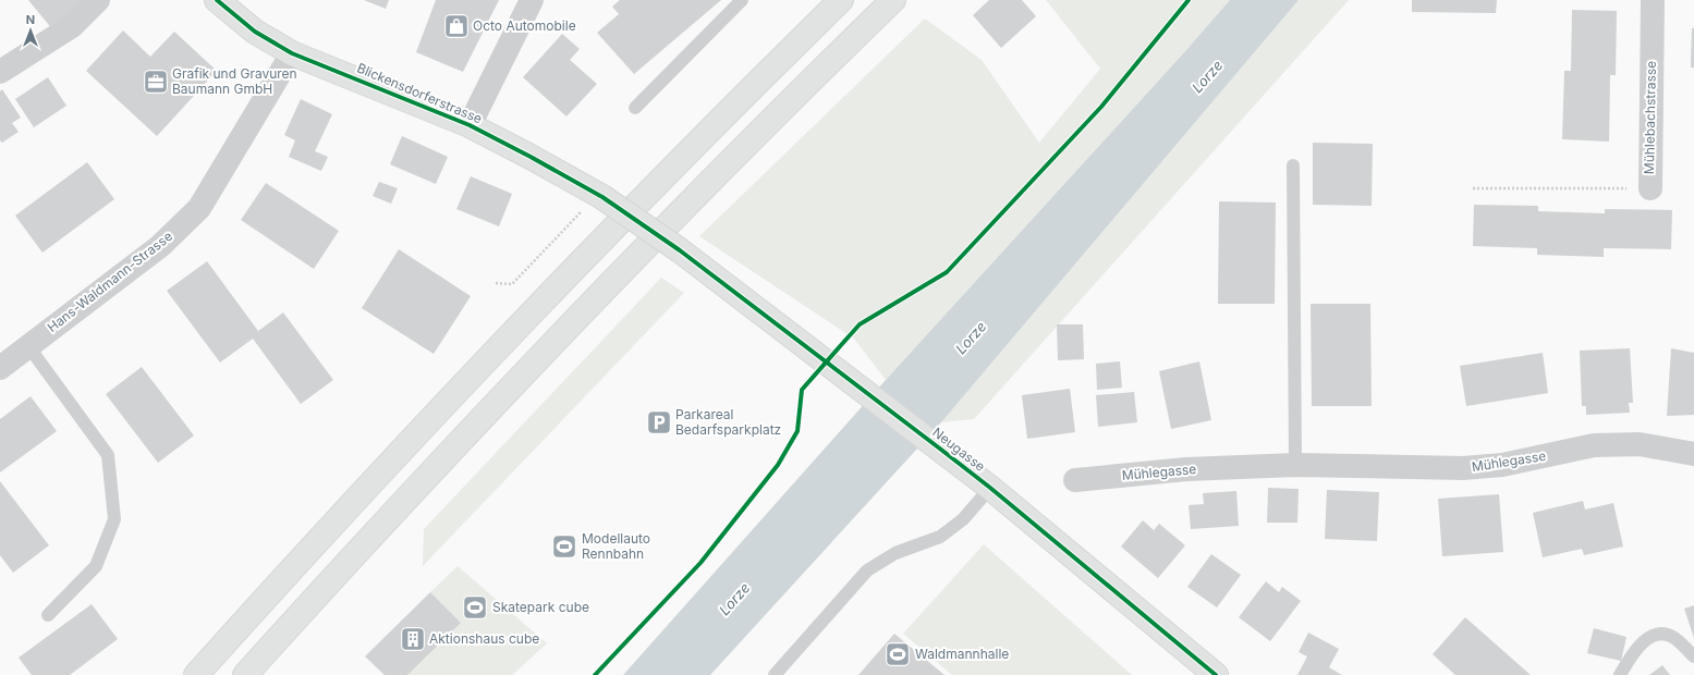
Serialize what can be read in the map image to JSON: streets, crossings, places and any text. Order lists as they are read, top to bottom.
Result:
{
  "streets": {
    "main road": ["Blickensdorferstrasse", "Neugasse"],
    "street": ["Mühlebachstrasse", "Hans-Waldmann-Strasse", "Mühlegasse"]
  },
  "crossings": [
    ["Blickensdorferstrasse", "Hans-Waldmann-Strasse"],
    ["Blickensdorferstrasse", "Neugasse"]
  ],
  "water": ["Lorze"],
  "places": {
    "shop": ["Octo Automobile"],
    "office": ["Grafik und Gravuren Baumann GmbH"],
    "parking": ["Parkareal Bedarfsparkplatz"],
    "sports": ["Modellauto Rennbahn", "Skatepark cube", "Waldmannhalle"],
    "building": ["Aktionshaus cube"]
  },
  "north": "top"
}
